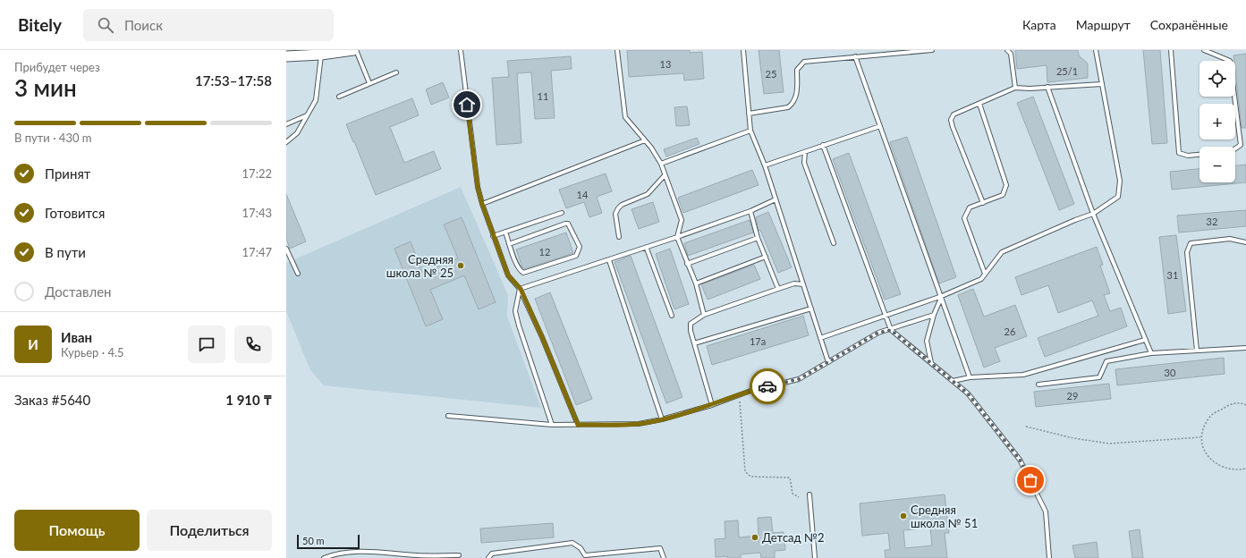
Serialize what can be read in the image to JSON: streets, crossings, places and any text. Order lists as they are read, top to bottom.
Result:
{
  "places": ["Средняя школа № 25", "Средняя школа № 51", "Детсад №2"],
  "house_numbers": [
    "13",
    "25/1",
    "25",
    "11",
    "14",
    "32",
    "12",
    "31",
    "26",
    "17а",
    "30",
    "29"
  ],
  "scale_bar": "50 m",
  "page": {
    "header": "Bitely",
    "search": "Поиск",
    "nav": ["Карта", "Маршрут", "Сохранённые"],
    "heading": ["3 мин", "Прибудет через", "17:53–17:58"],
    "panel": [
      "Иван",
      "Курьер · 4.5",
      "Заказ #5640",
      "1 910 ₸"
    ],
    "map_buttons": ["+", "−"],
    "bar": "В пути · 430 m",
    "list": [
      ["Принят", "17:22"],
      ["Готовится", "17:43"],
      ["В пути", "17:47"],
      "Доставлен"
    ],
    "round": "И",
    "buttons": ["Помощь", "Поделиться"],
    "scale": "50 m"
  }
}
